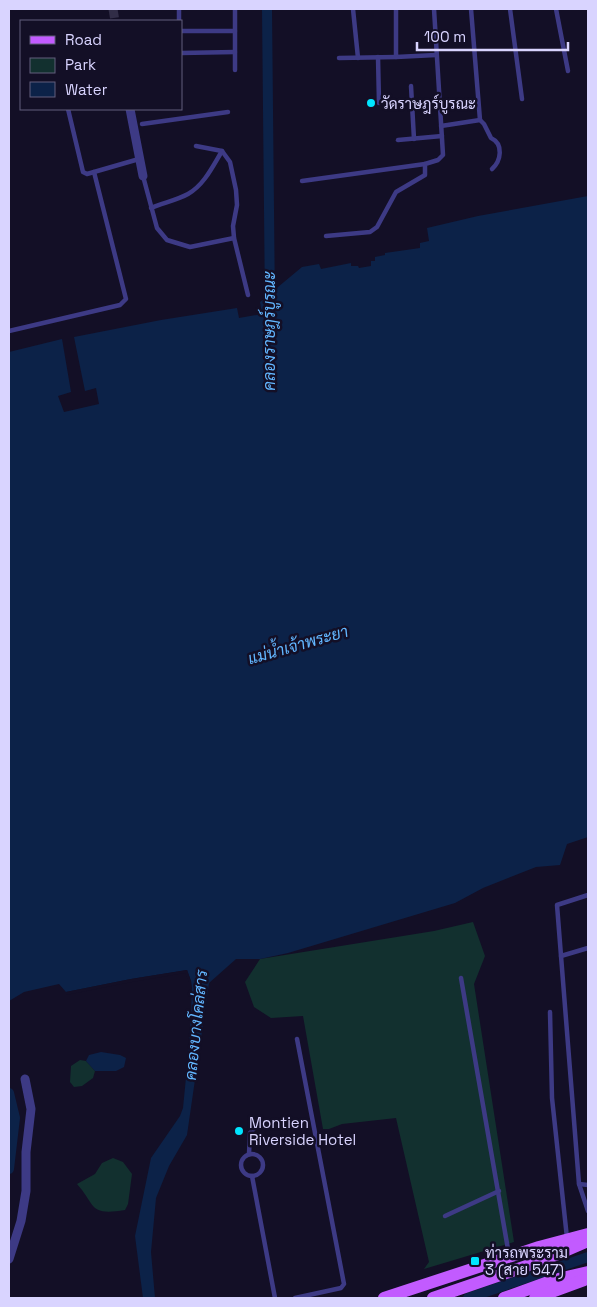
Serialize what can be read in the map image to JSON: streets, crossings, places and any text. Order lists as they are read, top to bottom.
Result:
{
  "water": ["คลองราษฎร์บูรณะ", "แม่น้ำเจ้าพระยา", "คลองบางโคล่สาร"],
  "places": {
    "other": ["วัดราษฎร์บูรณะ", "Montien Riverside Hotel"],
    "transit": ["ท่ารถพระราม 3 (สาย 547)"]
  },
  "legend": ["Road", "Park", "Water"],
  "scale_bar": "100 m"
}
